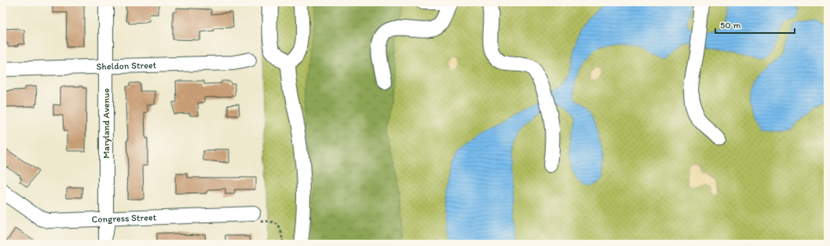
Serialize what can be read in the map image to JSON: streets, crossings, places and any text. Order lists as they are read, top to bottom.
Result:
{
  "streets": {
    "street": ["Sheldon Street", "Maryland Avenue", "Congress Street"]
  },
  "crossings": [
    ["Sheldon Street", "Maryland Avenue"],
    ["Maryland Avenue", "Congress Street"]
  ],
  "scale_bar": "50 m"
}
